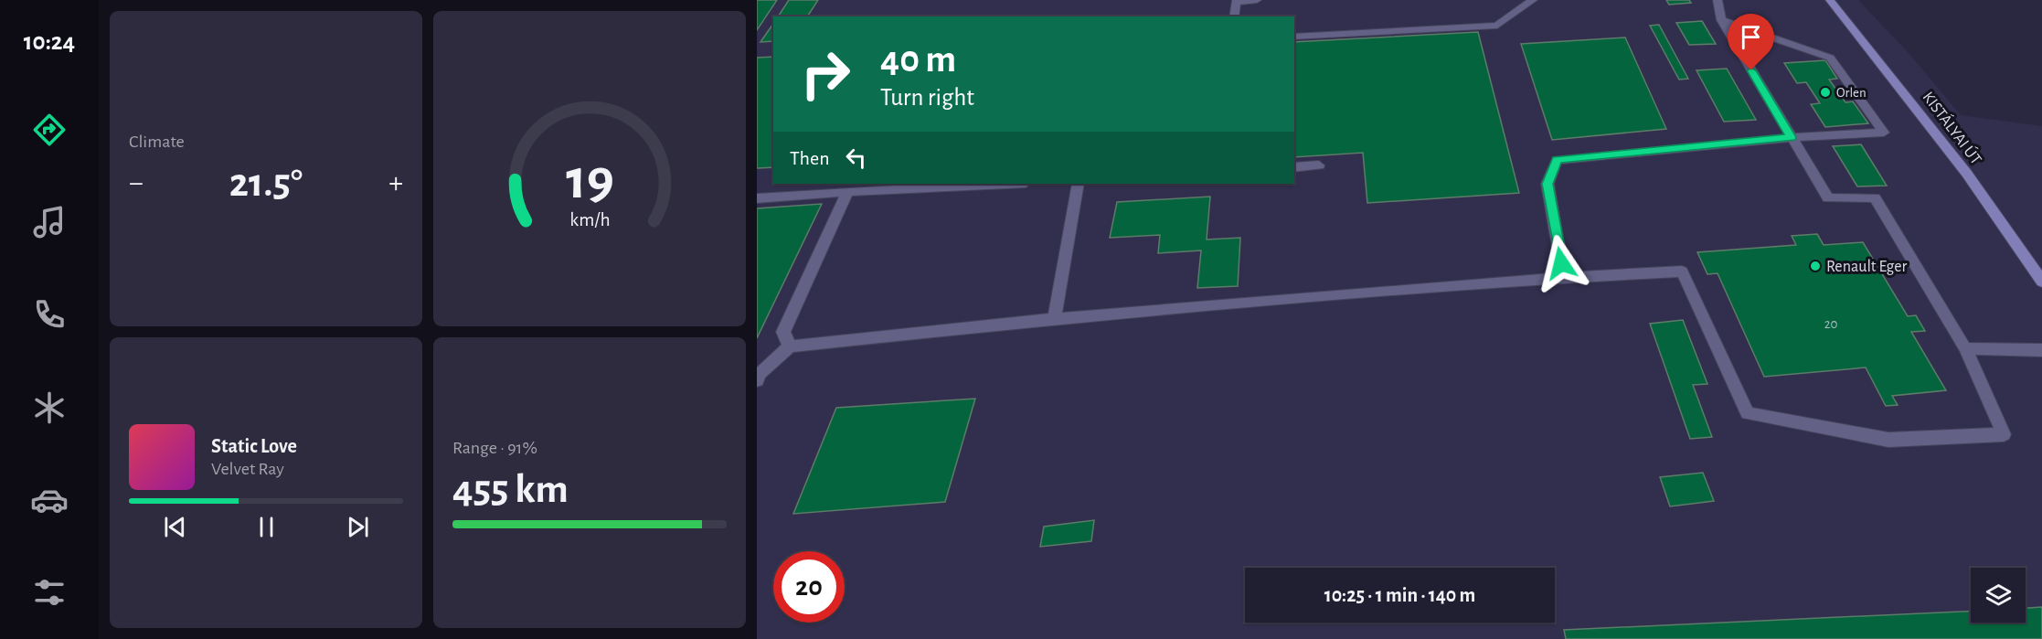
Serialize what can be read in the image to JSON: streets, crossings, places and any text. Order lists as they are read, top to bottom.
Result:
{
  "streets": {
    "main road": ["KISTÁLYAI ÚT"]
  },
  "places": ["Orlen", "Renault Eger"],
  "house_numbers": ["20"],
  "page": {
    "tabs": "10:24",
    "tile": [
      "Climate",
      ["Range · 91%", "455 km"]
    ],
    "turn": ["40 m", "Turn right"],
    "then": "Then",
    "heat": ["−", "21.5°", "+"],
    "song": ["Static Love", "Velvet Ray"],
    "limit": "20",
    "trip": "10:25 · 1 min · 140 m",
    "gauge": ["19", "km/h"]
  }
}
